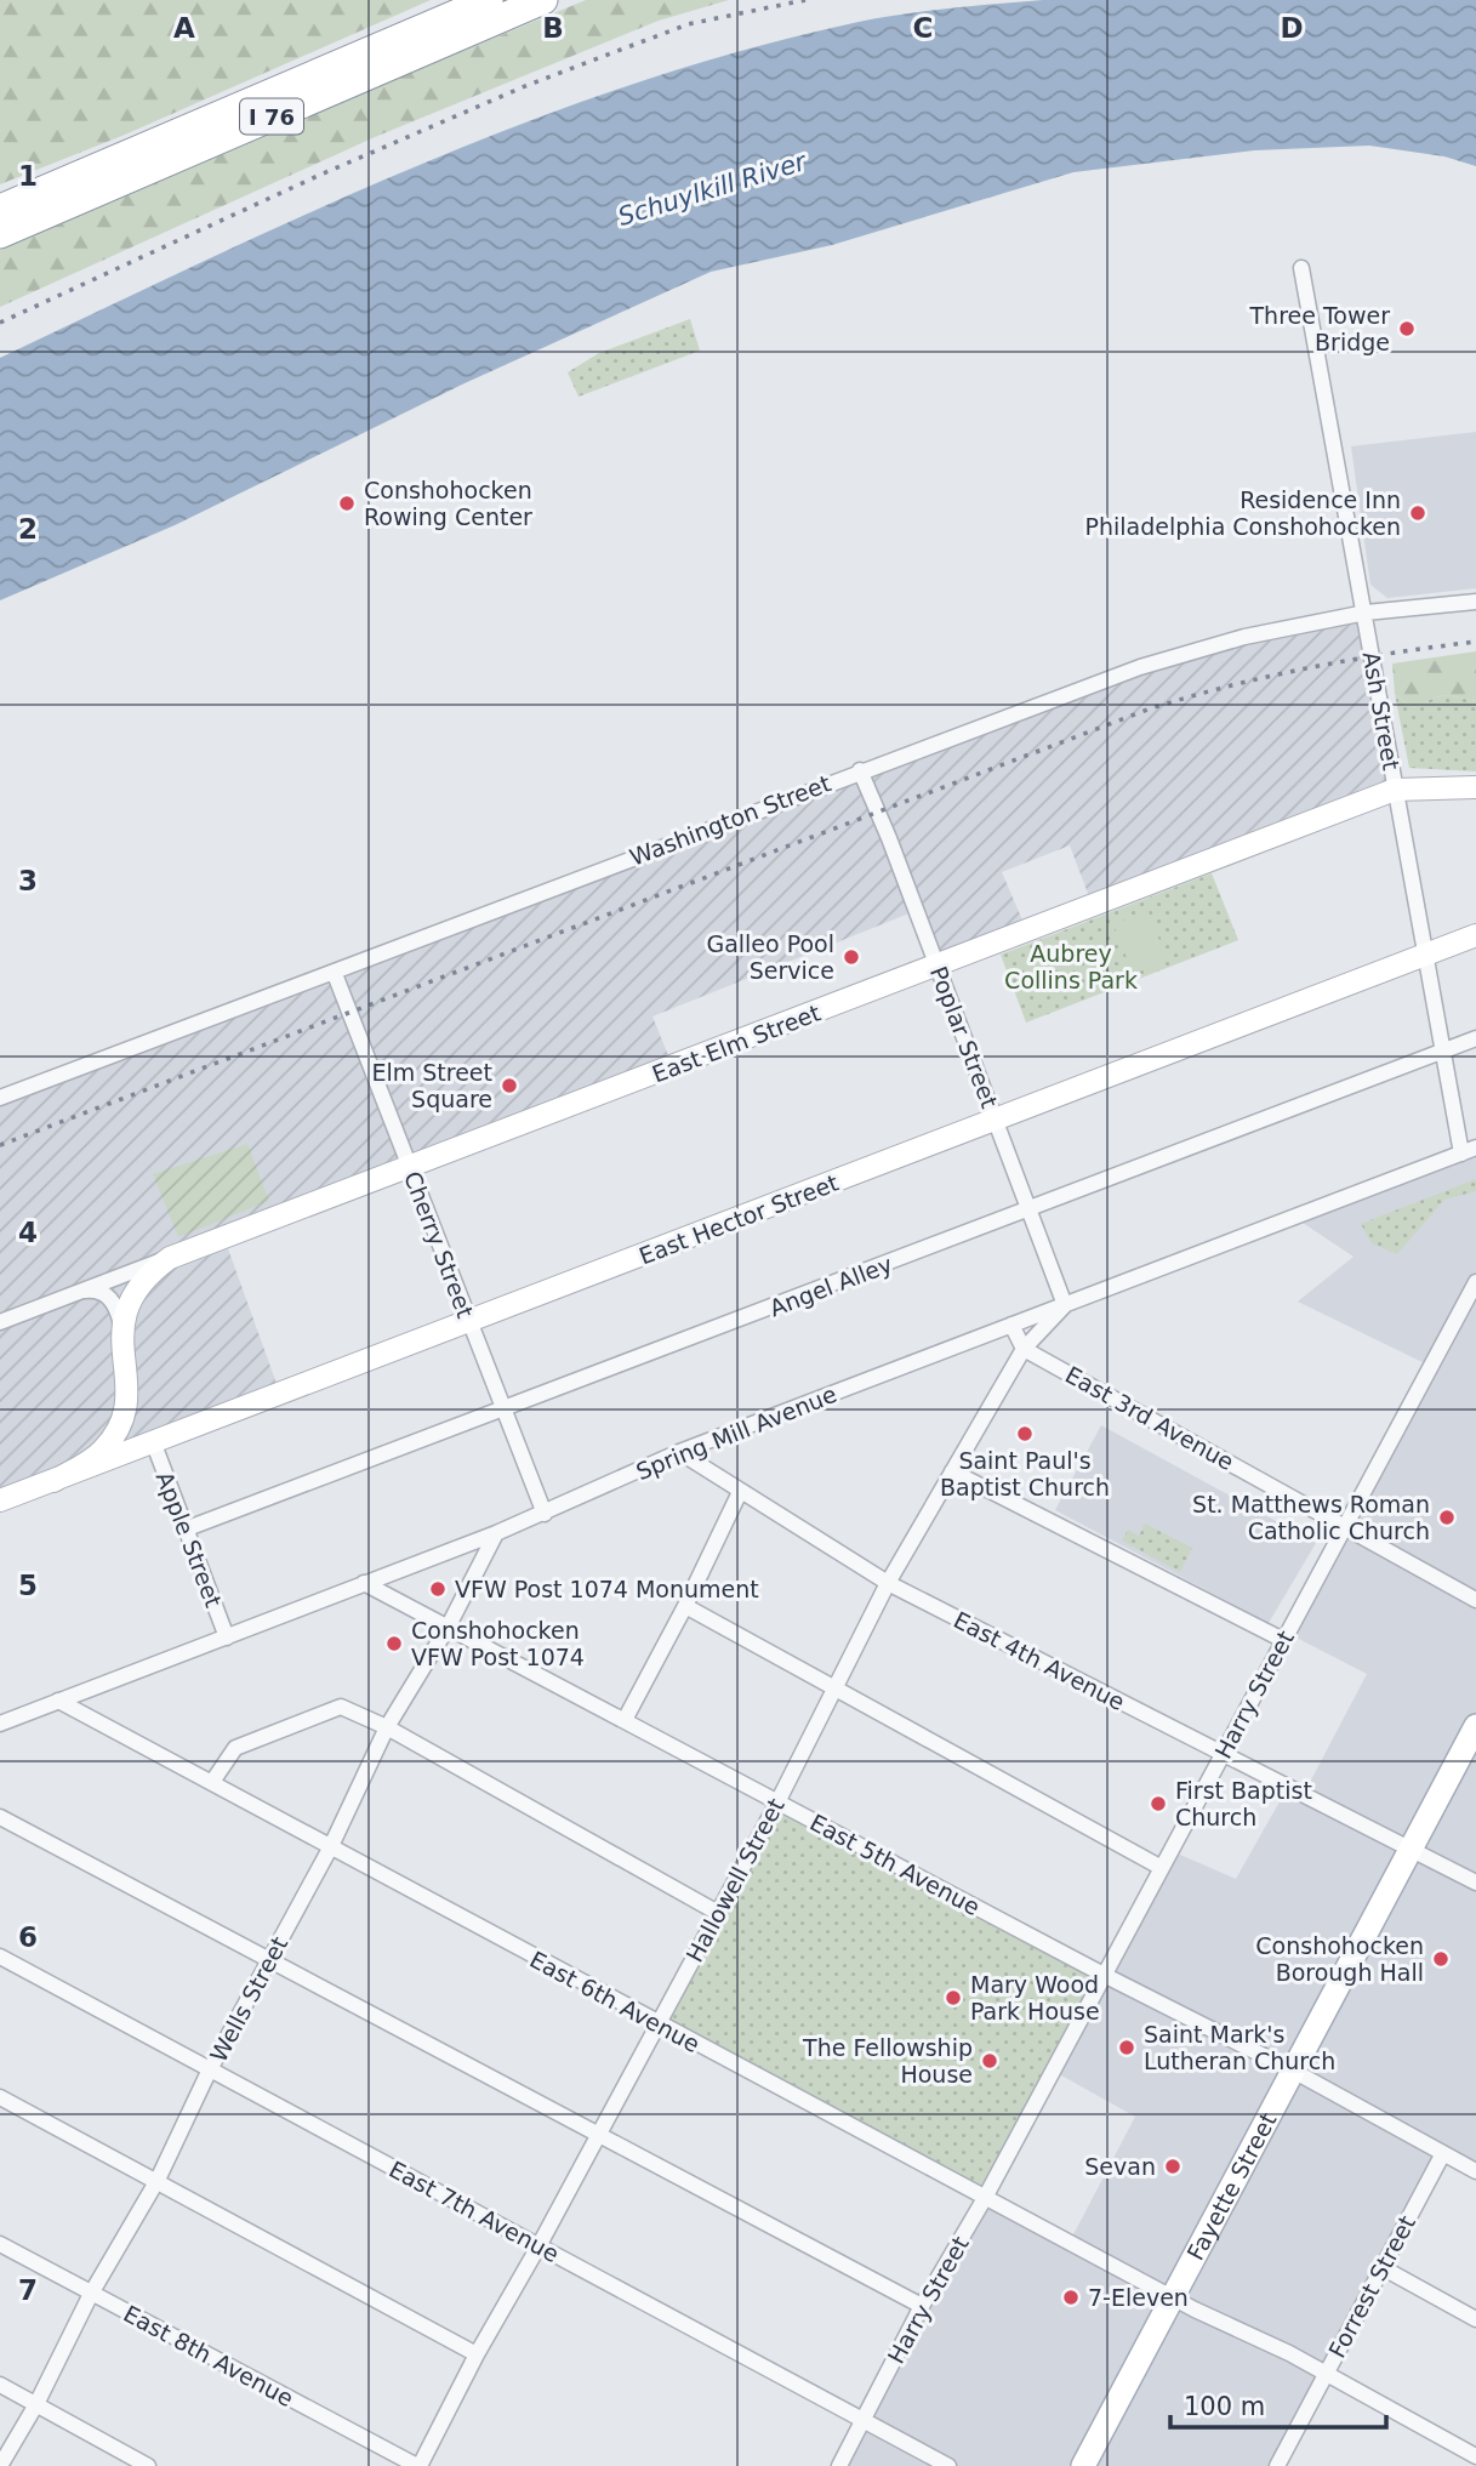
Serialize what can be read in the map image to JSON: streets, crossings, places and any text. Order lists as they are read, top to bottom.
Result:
{
  "streets": {
    "highway": ["I 76"],
    "main road": ["East Elm Street", "East Hector Street", "Fayette Street"],
    "street": [
      "Ash Street",
      "Washington Street",
      "Poplar Street",
      "Cherry Street",
      "Angel Alley",
      "East 3rd Avenue",
      "Spring Mill Avenue",
      "Apple Street",
      "East 4th Avenue",
      "Harry Street",
      "East 5th Avenue",
      "Hallowell Street",
      "Wells Street",
      "East 6th Avenue",
      "East 7th Avenue",
      "Forrest Street",
      "East 8th Avenue"
    ]
  },
  "crossings": [
    ["Ash Street", "Washington Street"],
    ["Ash Street", "East Elm Street"],
    ["Ash Street", "East Hector Street"],
    ["Ash Street", "Angel Alley"],
    ["Ash Street", "Spring Mill Avenue"],
    ["Washington Street", "Poplar Street"],
    ["Washington Street", "Cherry Street"],
    ["Poplar Street", "East Elm Street"],
    ["Poplar Street", "East Hector Street"],
    ["Poplar Street", "Angel Alley"],
    ["Poplar Street", "Spring Mill Avenue"],
    ["Poplar Street", "Hallowell Street"],
    ["East Elm Street", "Cherry Street"],
    ["East Hector Street", "Cherry Street"],
    ["East Hector Street", "Apple Street"],
    ["Cherry Street", "Angel Alley"],
    ["Cherry Street", "Spring Mill Avenue"],
    ["Angel Alley", "Apple Street"],
    ["East 3rd Avenue", "Harry Street"],
    ["East 3rd Avenue", "Hallowell Street"],
    ["Spring Mill Avenue", "Apple Street"],
    ["Spring Mill Avenue", "East 4th Avenue"],
    ["Spring Mill Avenue", "East 5th Avenue"],
    ["Spring Mill Avenue", "Hallowell Street"],
    ["Spring Mill Avenue", "Wells Street"],
    ["Spring Mill Avenue", "East 6th Avenue"],
    ["East 4th Avenue", "Harry Street"],
    ["East 4th Avenue", "Hallowell Street"],
    ["East 4th Avenue", "Fayette Street"],
    ["Harry Street", "East 5th Avenue"],
    ["Harry Street", "East 6th Avenue"],
    ["Harry Street", "East 7th Avenue"],
    ["East 5th Avenue", "Hallowell Street"],
    ["East 5th Avenue", "Wells Street"],
    ["East 5th Avenue", "Fayette Street"],
    ["East 5th Avenue", "Forrest Street"],
    ["Hallowell Street", "East 6th Avenue"],
    ["Hallowell Street", "East 7th Avenue"],
    ["Hallowell Street", "East 8th Avenue"],
    ["Wells Street", "East 6th Avenue"],
    ["Wells Street", "East 7th Avenue"],
    ["Wells Street", "East 8th Avenue"],
    ["East 6th Avenue", "Fayette Street"],
    ["East 6th Avenue", "Forrest Street"]
  ],
  "water": ["Schuylkill River"],
  "parks": ["Aubrey Collins Park"],
  "places": [
    "Three Tower Bridge",
    "Conshohocken Rowing Center",
    "Residence Inn Philadelphia Conshohocken",
    "Galleo Pool Service",
    "Elm Street Square",
    "Saint Paul's Baptist Church",
    "St. Matthews Roman Catholic Church",
    "VFW Post 1074 Monument",
    "Conshohocken VFW Post 1074",
    "First Baptist Church",
    "Conshohocken Borough Hall",
    "Mary Wood Park House",
    "Saint Mark's Lutheran Church",
    "The Fellowship House",
    "Sevan",
    "7-Eleven"
  ],
  "scale_bar": "100 m",
  "grid": {
    "columns": [
      "A",
      "B",
      "C",
      "D"
    ],
    "rows": [
      "1",
      "2",
      "3",
      "4",
      "5",
      "6",
      "7"
    ]
  }
}
